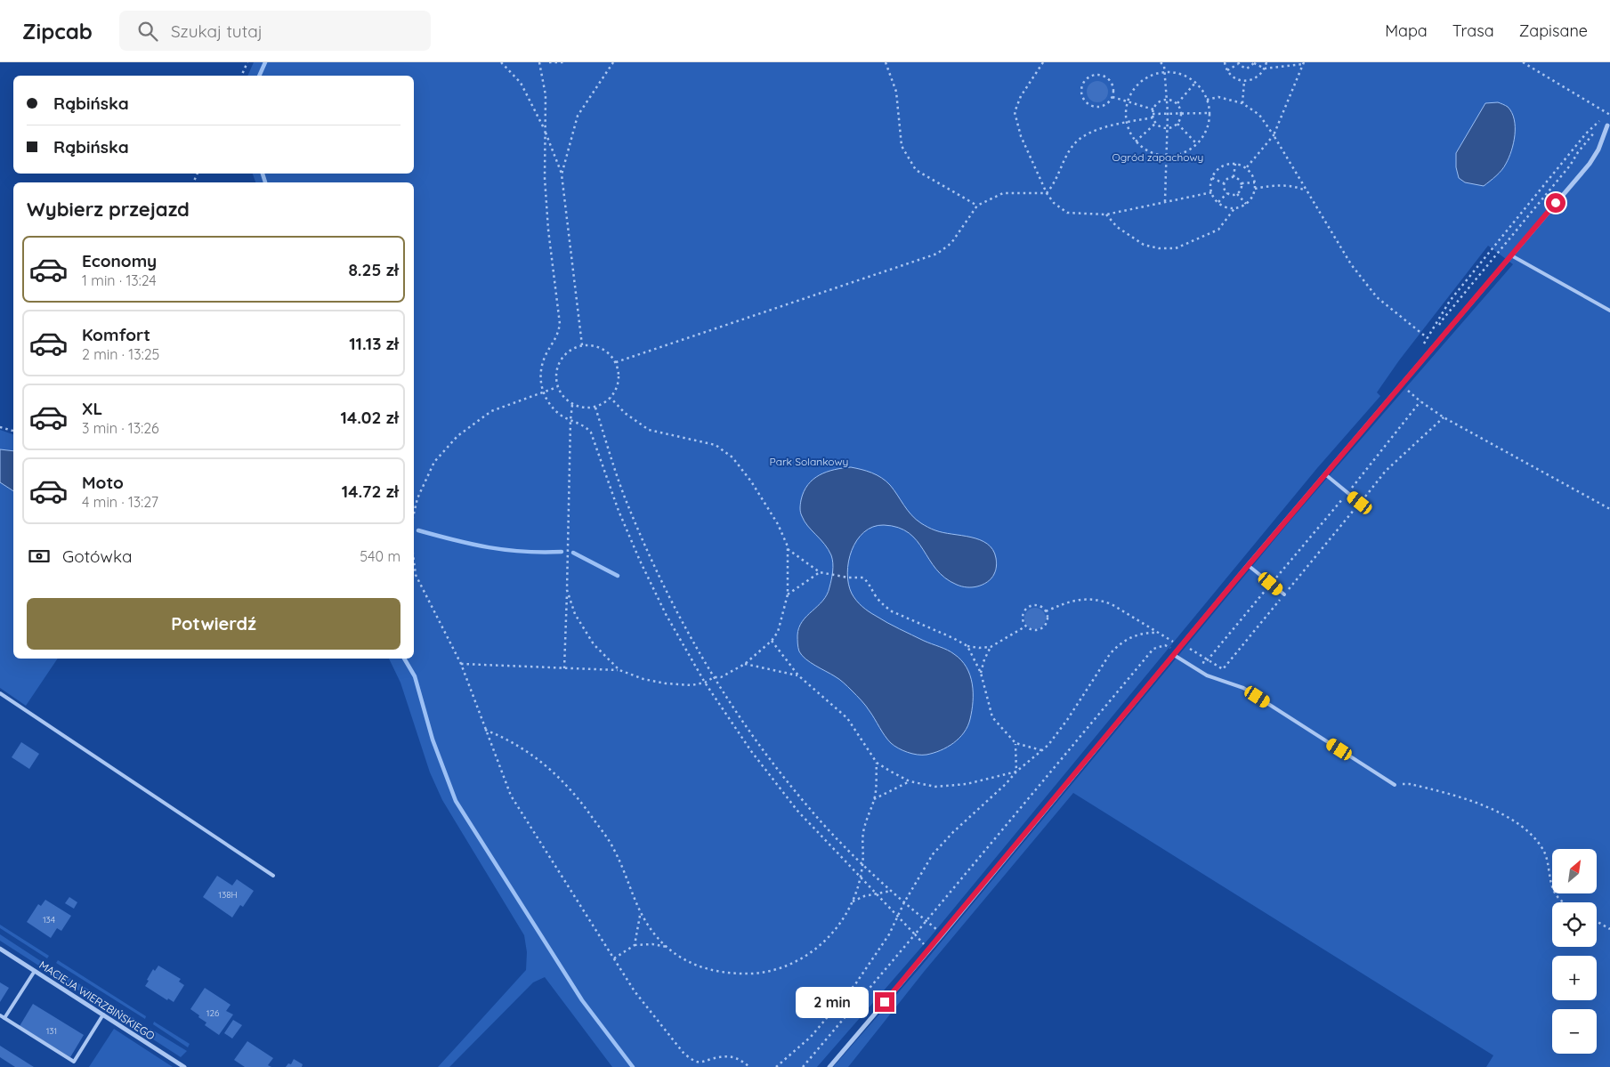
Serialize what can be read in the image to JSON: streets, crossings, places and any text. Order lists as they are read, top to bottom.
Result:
{
  "streets": {
    "street": ["MACIEJA WIERZBIŃSKIEGO"]
  },
  "parks": ["Ogród zapachowy", "Park Solankowy"],
  "house_numbers": [
    "138H",
    "134",
    "126",
    "131"
  ],
  "north": "top right",
  "page": {
    "header": "Zipcab",
    "search": "Szukaj tutaj",
    "nav": ["Mapa", "Trasa", "Zapisane"],
    "banner": ["Rąbińska", "Rąbińska"],
    "heading": "Wybierz przejazd",
    "list": [
      {
        "name": "Economy",
        "note": "1 min · 13:24",
        "value": "8.25 zł"
      },
      {
        "name": "Komfort",
        "note": "2 min · 13:25",
        "value": "11.13 zł"
      },
      {
        "name": "XL",
        "note": "3 min · 13:26",
        "value": "14.02 zł"
      },
      {
        "name": "Moto",
        "note": "4 min · 13:27",
        "value": "14.72 zł"
      }
    ],
    "pay": ["Gotówka", "540 m"],
    "buttons": "Potwierdź",
    "map_buttons": ["+", "−"],
    "bubble": "2 min"
  }
}
